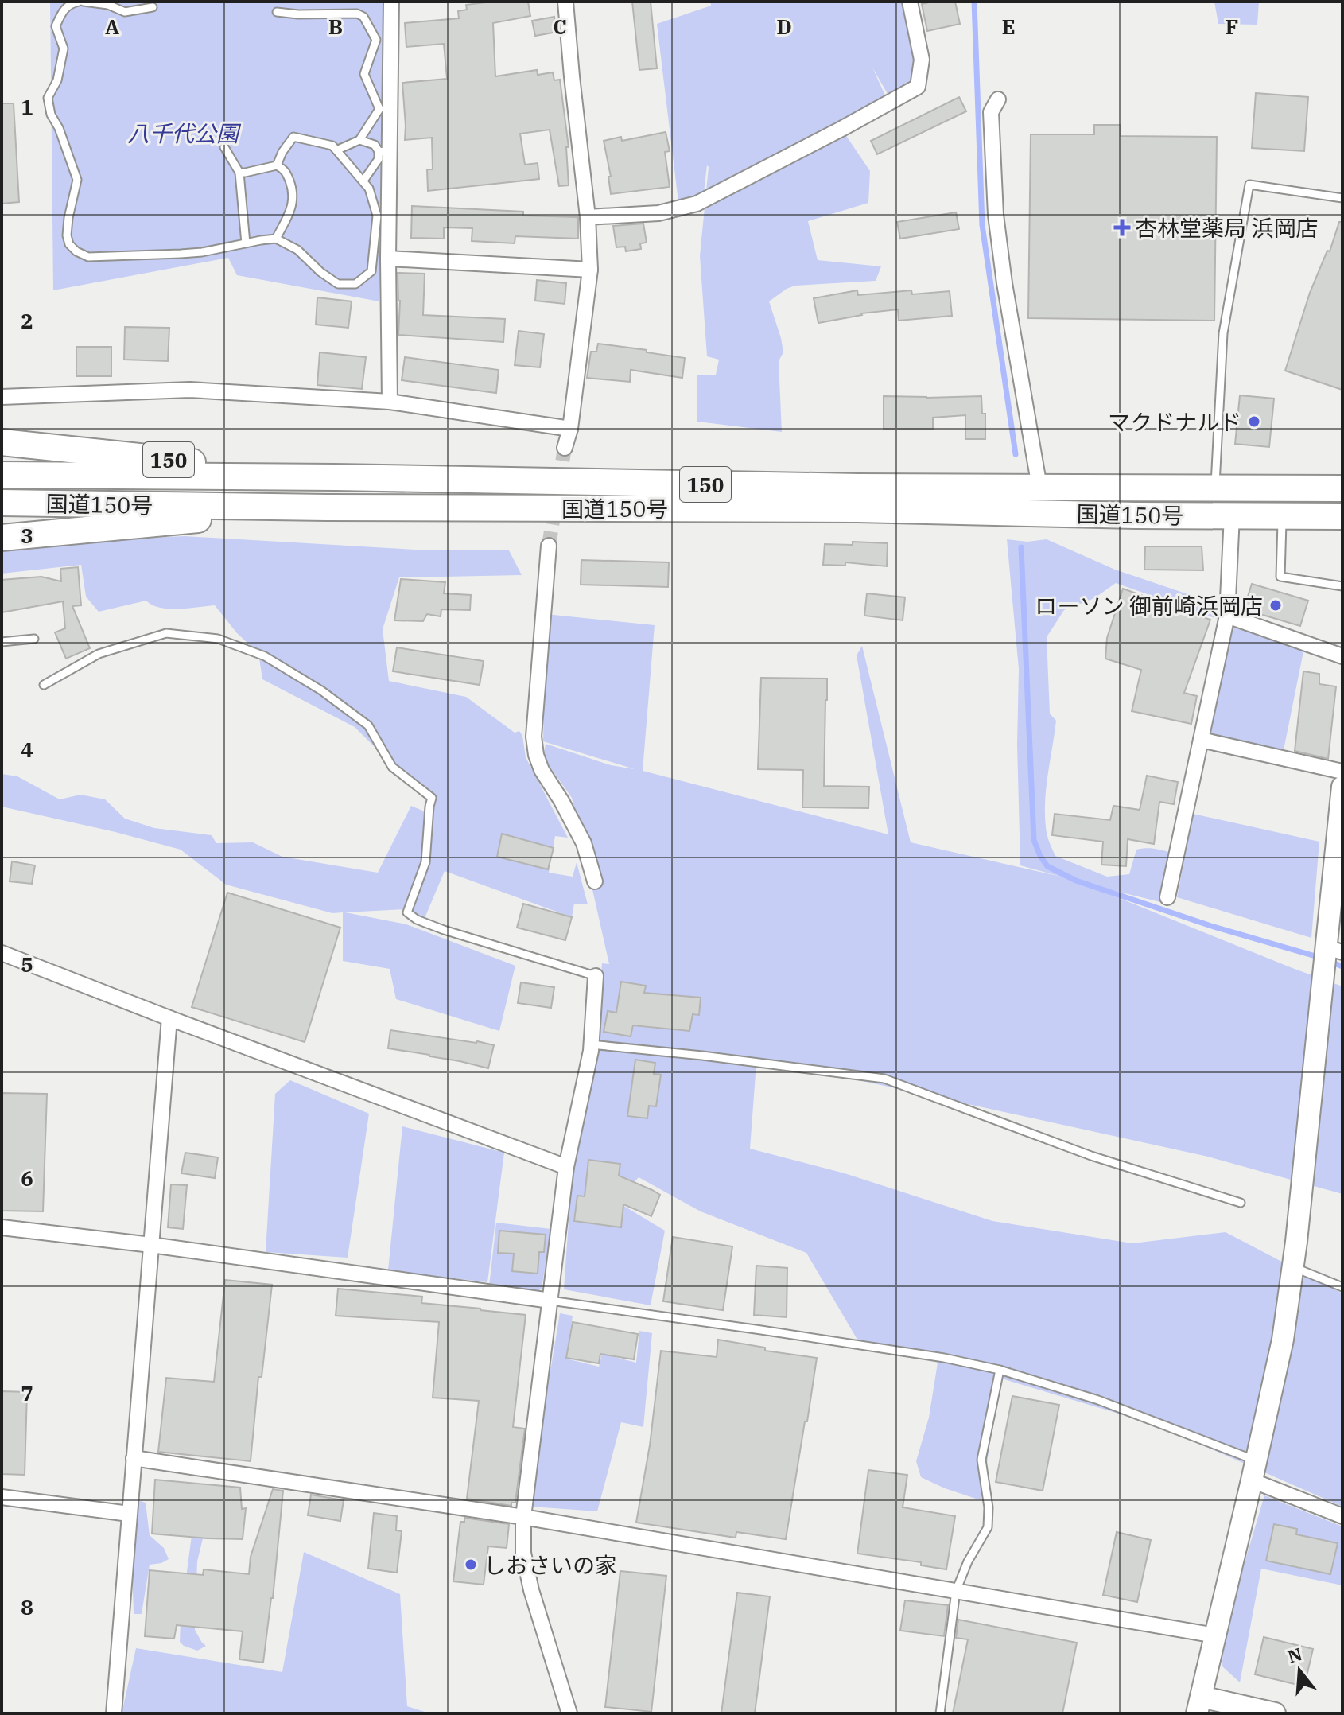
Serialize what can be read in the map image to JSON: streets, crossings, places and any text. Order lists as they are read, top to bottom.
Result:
{
  "streets": {
    "highway": ["150", "国道150号"]
  },
  "crossings": [
    ["150", "国道150号"]
  ],
  "parks": ["八千代公園"],
  "places": {
    "health": ["杏林堂薬局 浜岡店"],
    "other": ["マクドナルド", "ローソン 御前崎浜岡店", "しおさいの家"]
  },
  "north": "top",
  "grid": {
    "columns": [
      "A",
      "B",
      "C",
      "D",
      "E",
      "F"
    ],
    "rows": [
      "1",
      "2",
      "3",
      "4",
      "5",
      "6",
      "7",
      "8"
    ]
  }
}
